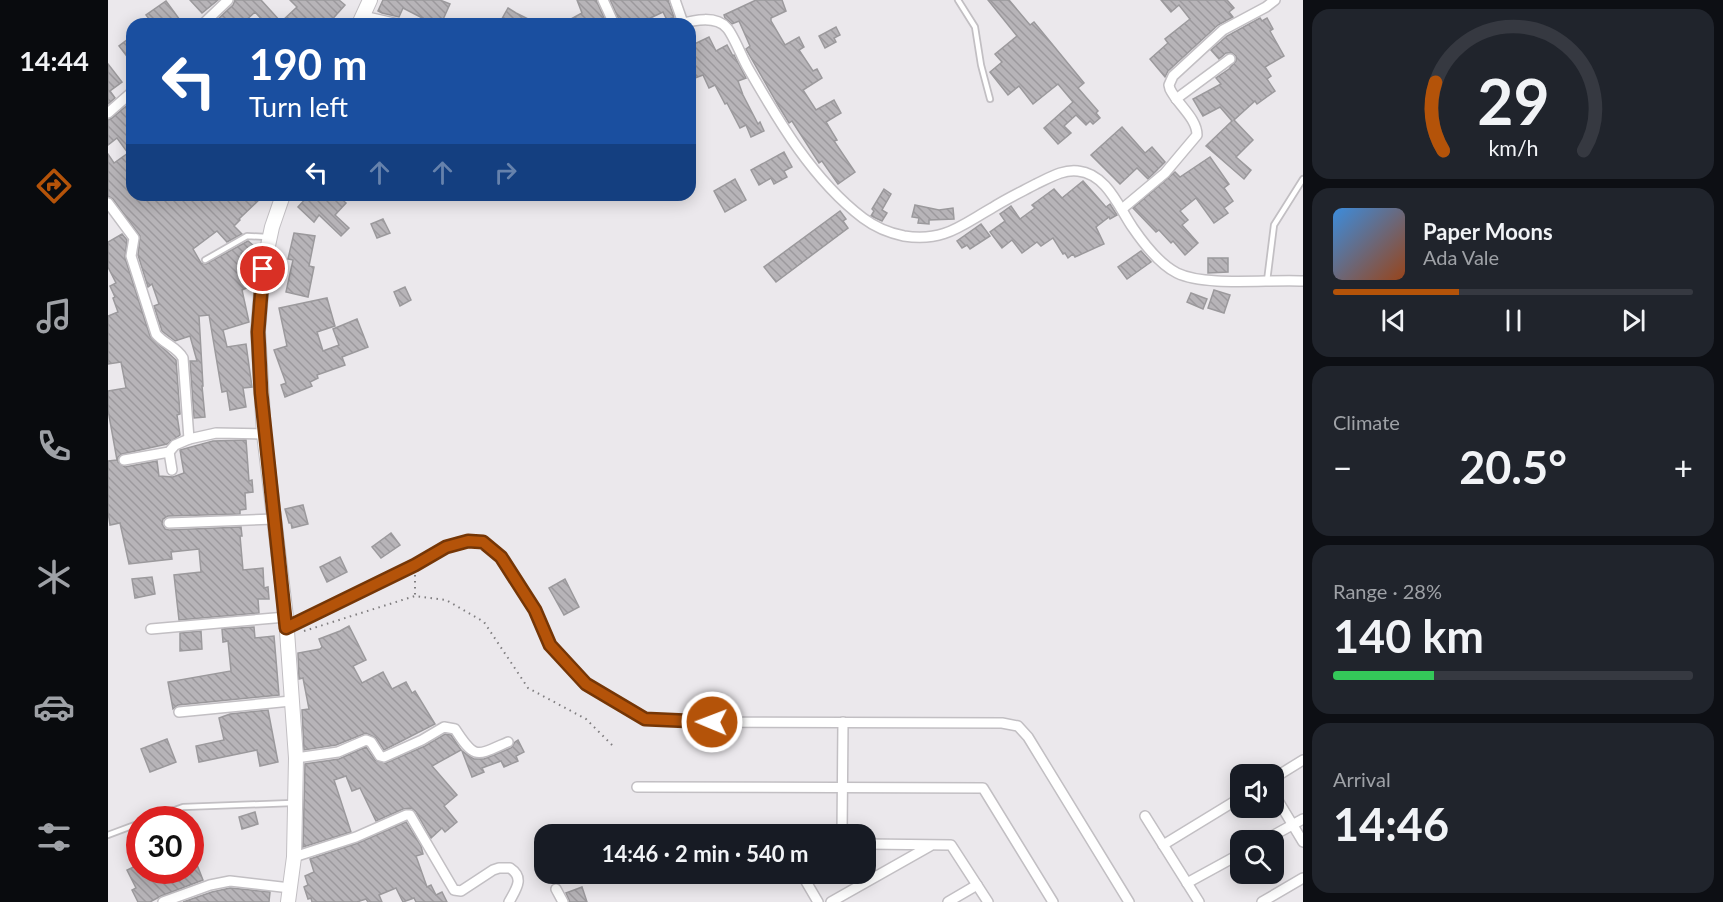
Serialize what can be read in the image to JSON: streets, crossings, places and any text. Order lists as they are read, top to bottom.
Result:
{
  "page": {
    "tabs": "14:44",
    "turn": ["190 m", "Turn left"],
    "song": ["Paper Moons", "Ada Vale"],
    "tile": [
      "Climate",
      ["Range · 28%", "140 km"],
      ["Arrival", "14:46"]
    ],
    "heat": ["−", "20.5°", "+"],
    "limit": "30",
    "trip": "14:46 · 2 min · 540 m",
    "gauge": ["29", "km/h"]
  }
}
